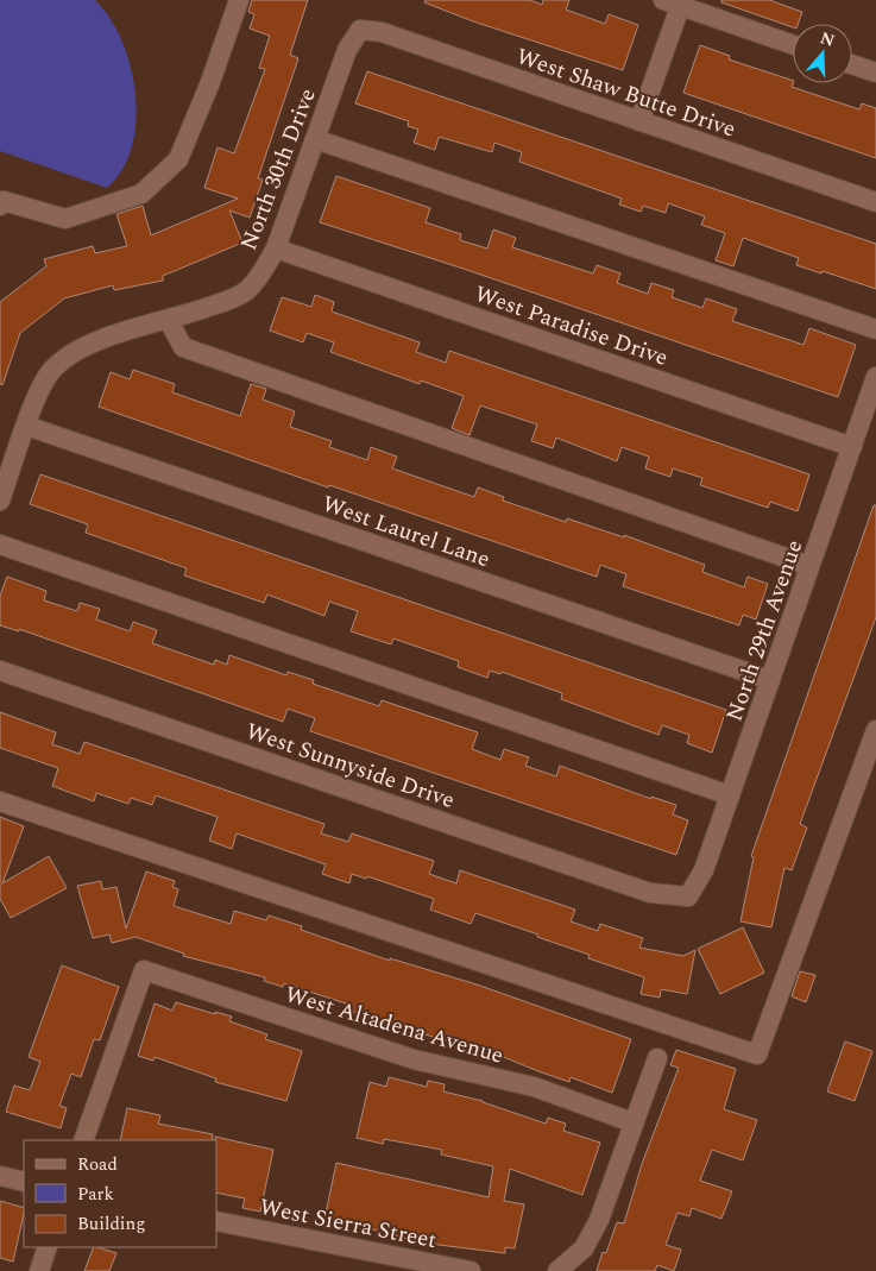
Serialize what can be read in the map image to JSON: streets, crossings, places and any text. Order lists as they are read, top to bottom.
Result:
{
  "streets": {
    "street": [
      "West Shaw Butte Drive",
      "North 30th Drive",
      "West Paradise Drive",
      "West Laurel Lane",
      "North 29th Avenue",
      "West Sunnyside Drive",
      "West Altadena Avenue",
      "West Sierra Street"
    ]
  },
  "crossings": [
    ["West Shaw Butte Drive", "North 30th Drive"],
    ["North 30th Drive", "West Paradise Drive"],
    ["North 30th Drive", "West Laurel Lane"],
    ["West Paradise Drive", "North 29th Avenue"],
    ["West Laurel Lane", "North 29th Avenue"],
    ["North 29th Avenue", "West Sunnyside Drive"]
  ],
  "legend": ["Road", "Park", "Building"],
  "north": "top"
}
